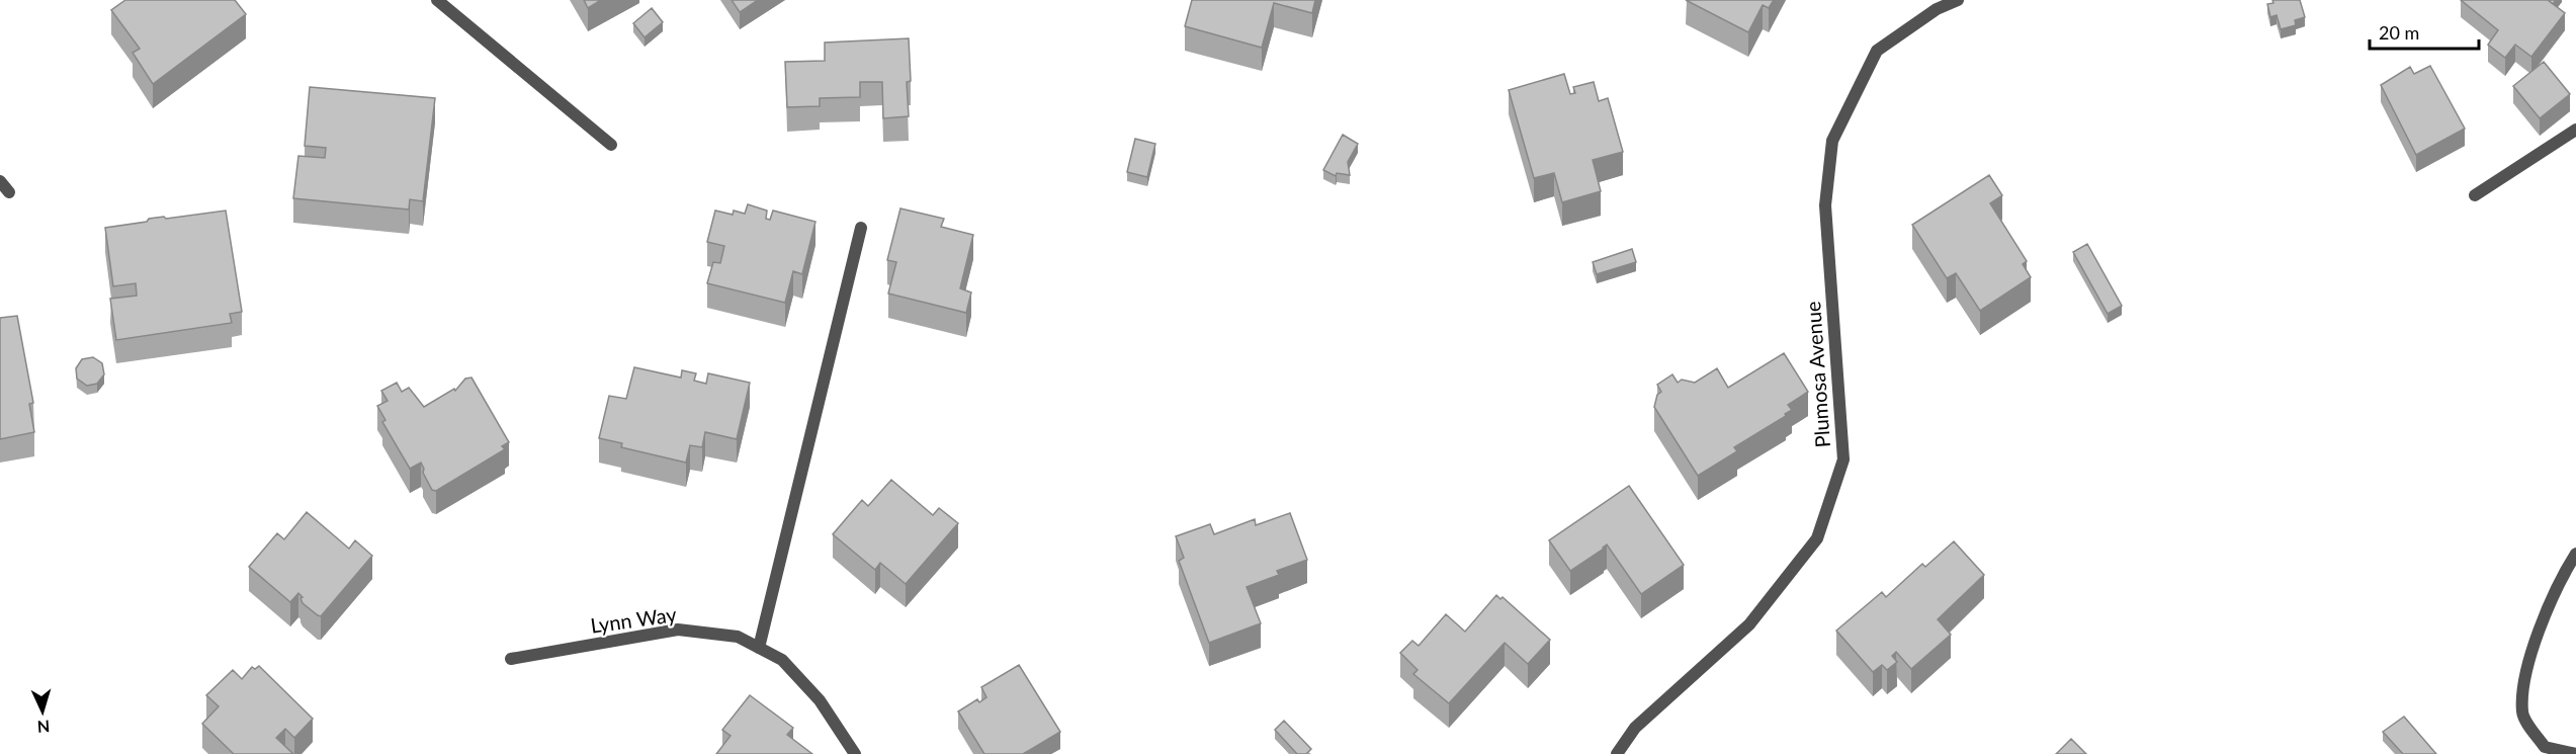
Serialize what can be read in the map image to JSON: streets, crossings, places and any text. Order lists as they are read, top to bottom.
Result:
{
  "streets": {
    "street": ["Plumosa Avenue", "Lynn Way"]
  },
  "scale_bar": "20 m",
  "north": "bottom"
}
